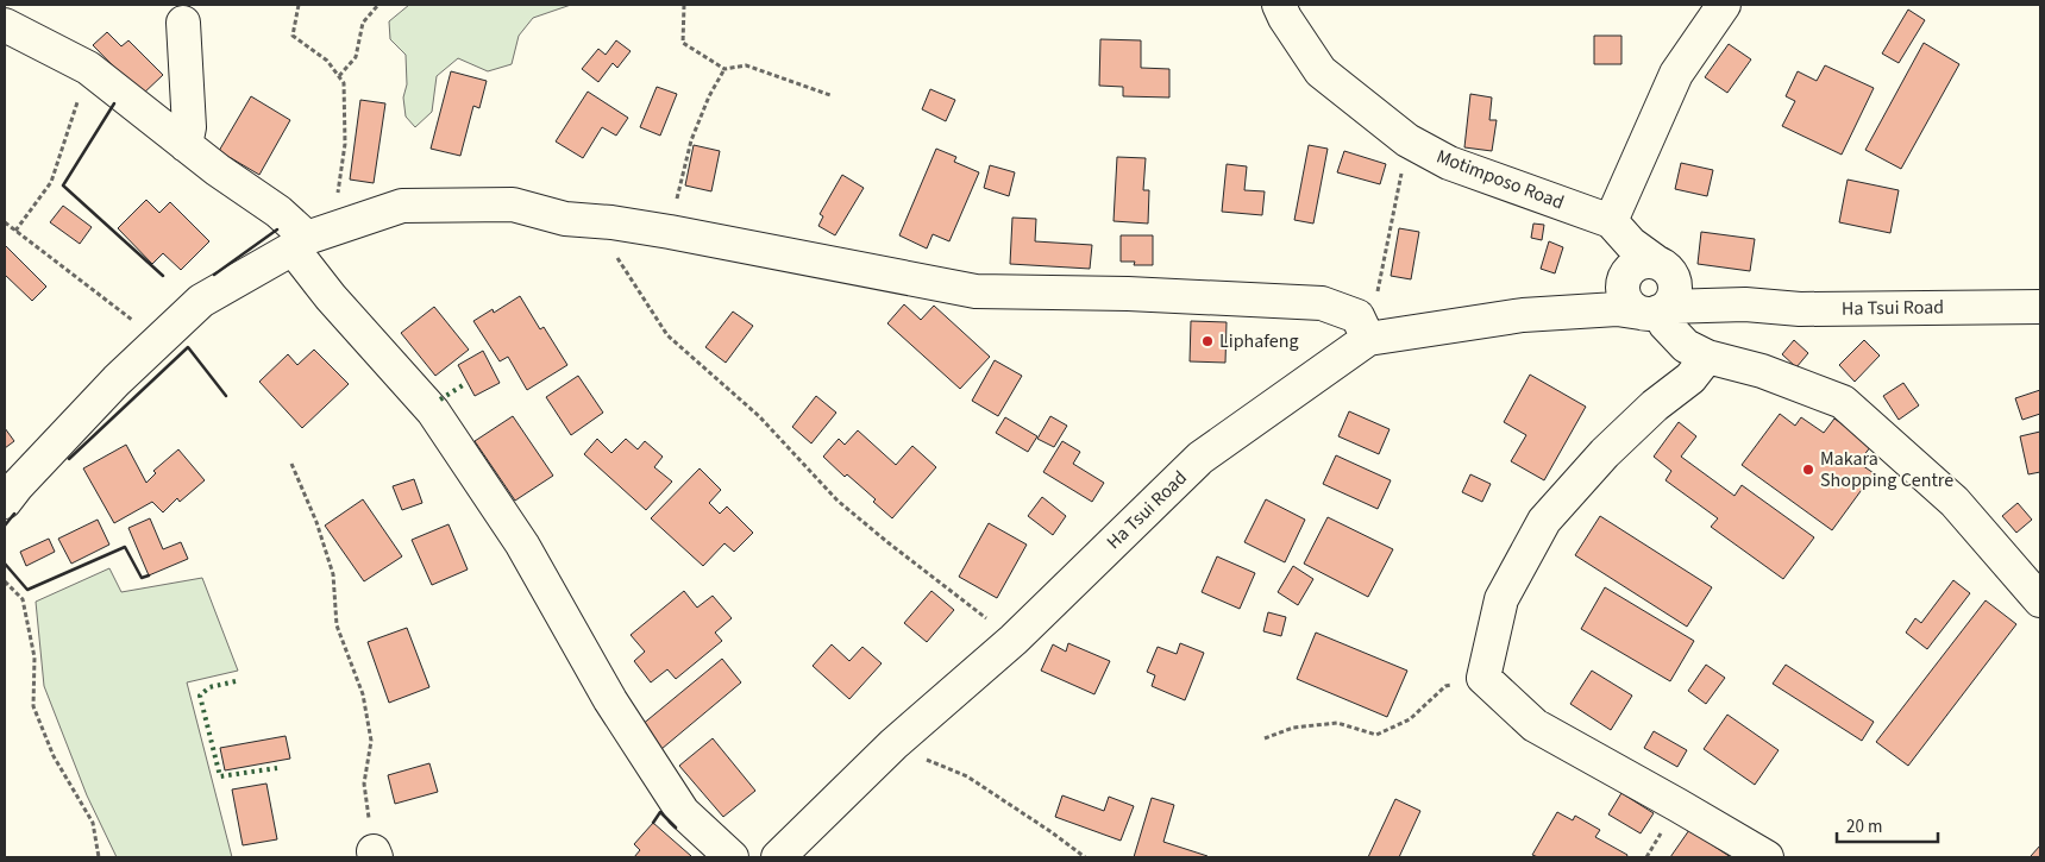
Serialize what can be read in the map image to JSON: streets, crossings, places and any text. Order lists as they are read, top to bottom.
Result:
{
  "streets": {
    "street": ["Motimposo Road", "Ha Tsui Road"]
  },
  "crossings": [
    ["Motimposo Road", "Ha Tsui Road"]
  ],
  "places": ["Liphafeng", "Makara Shopping Centre"],
  "scale_bar": "20 m"
}
